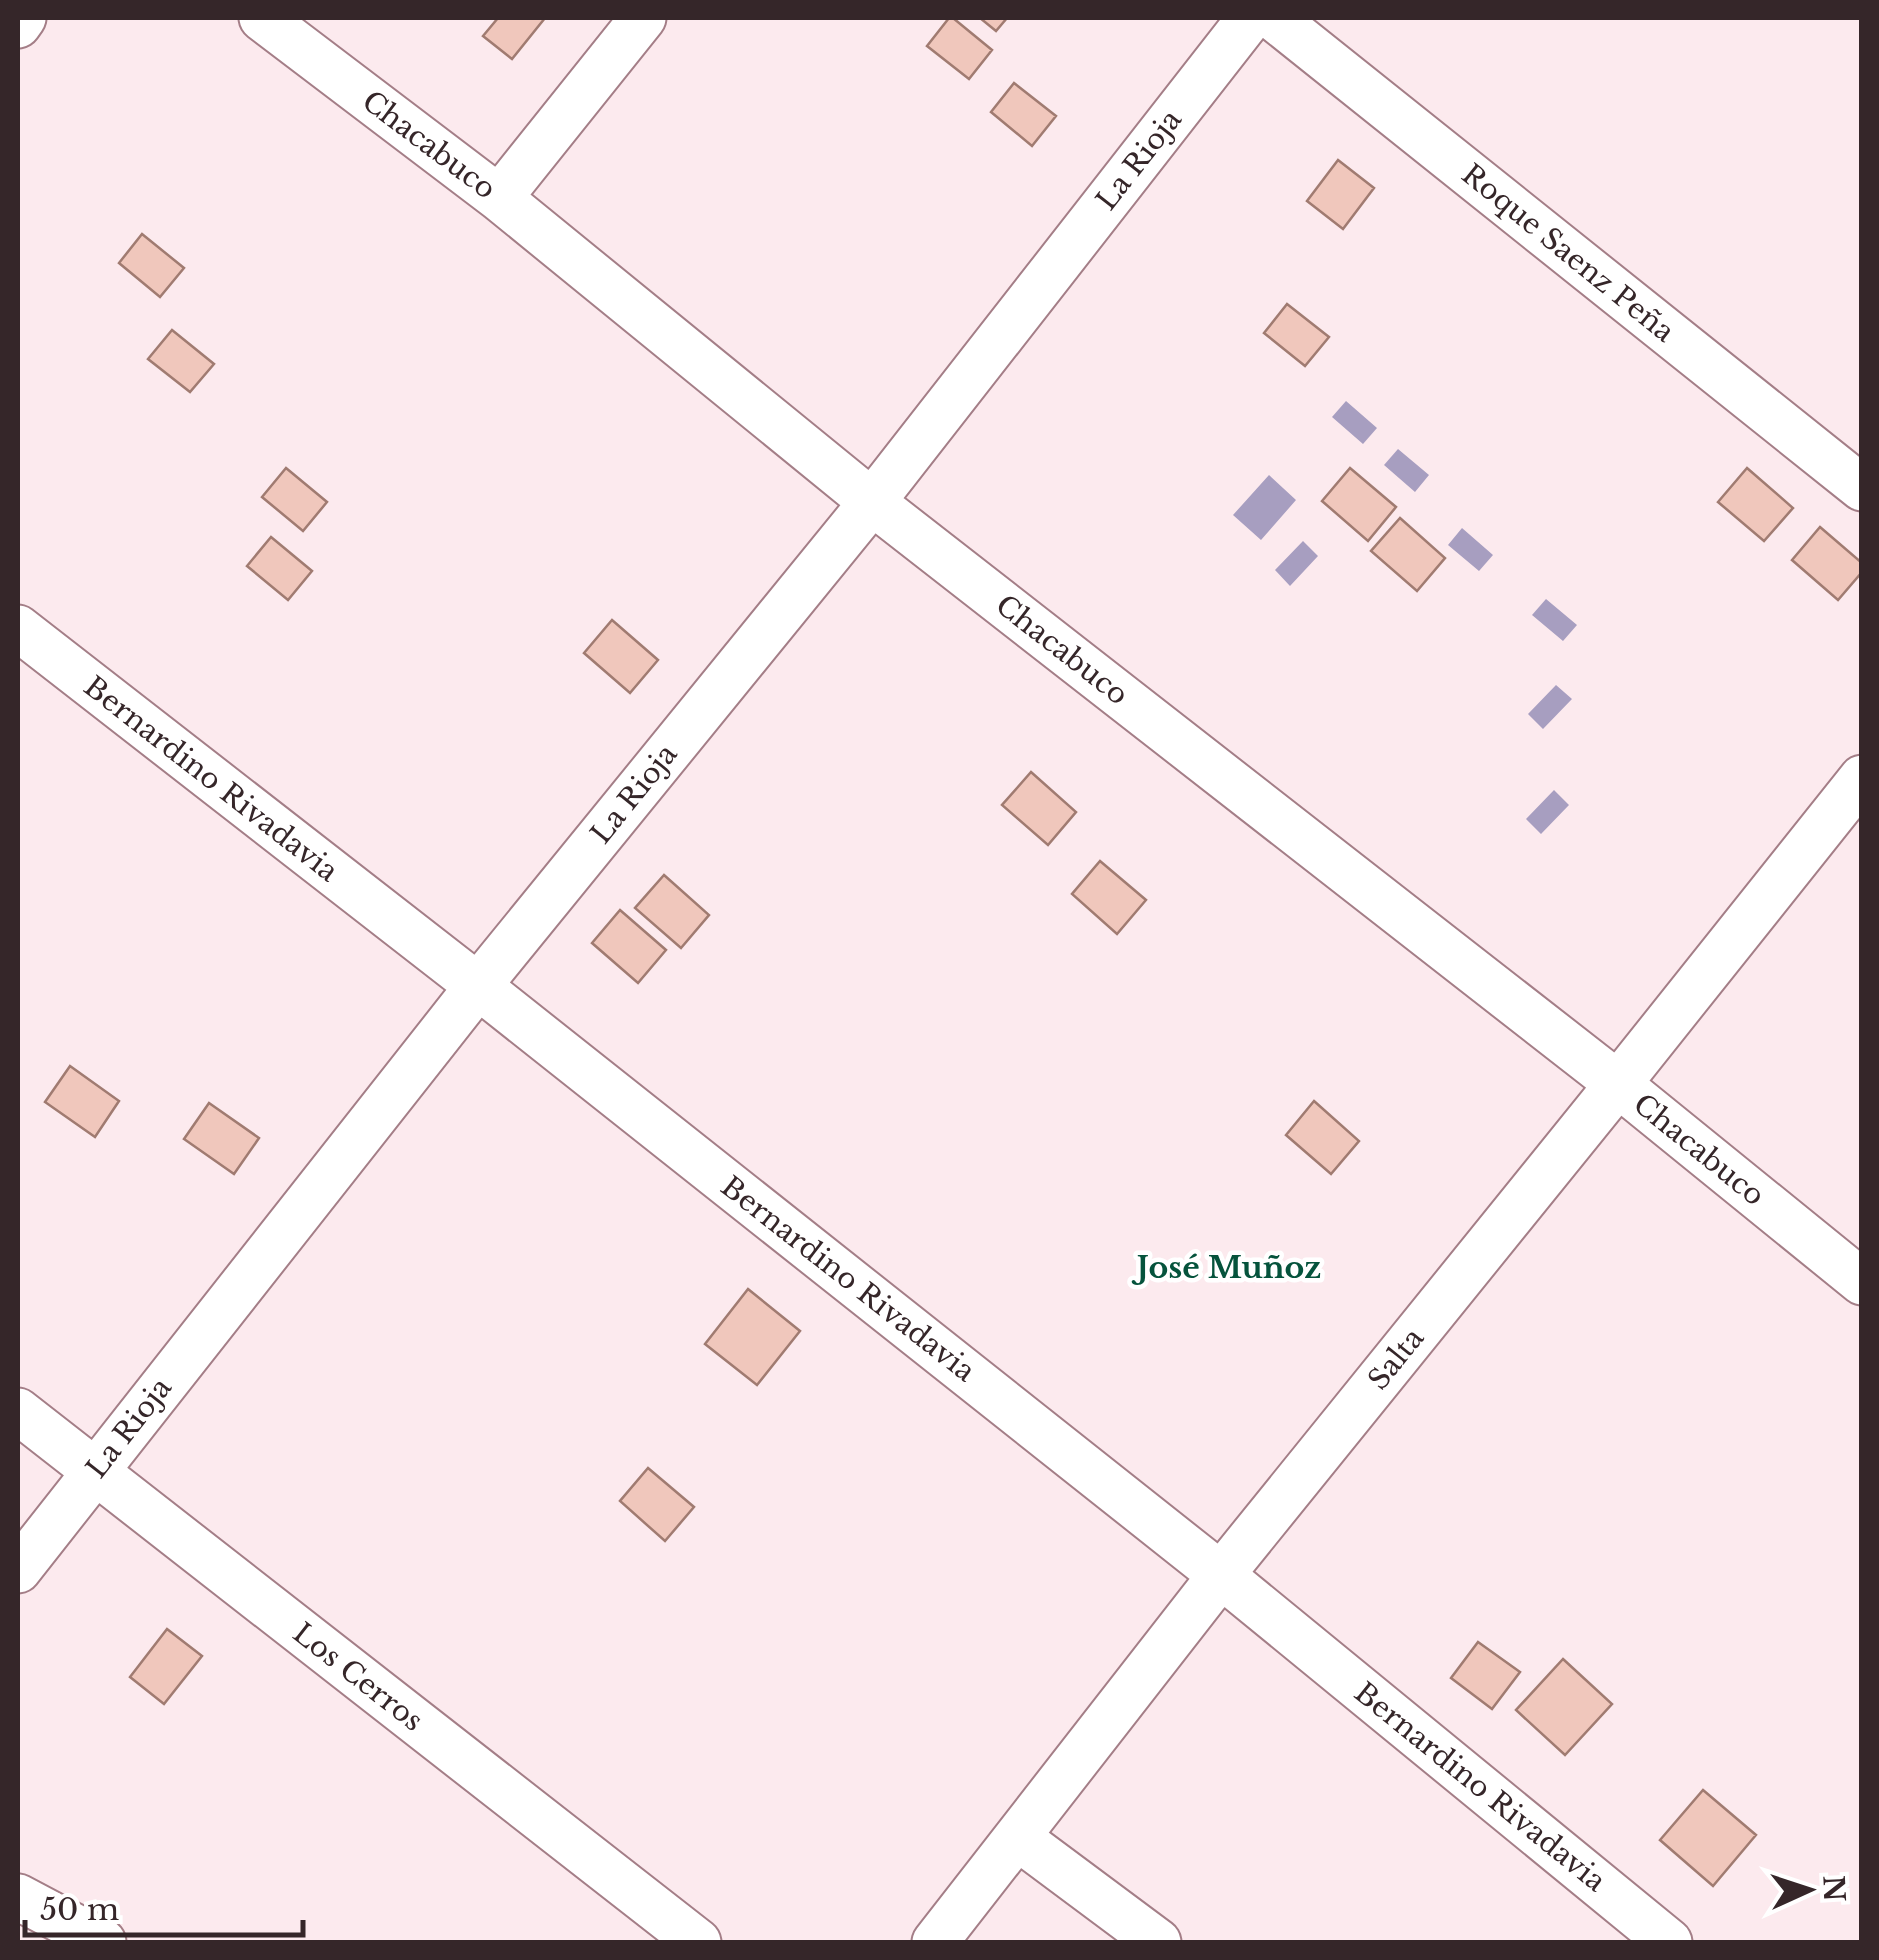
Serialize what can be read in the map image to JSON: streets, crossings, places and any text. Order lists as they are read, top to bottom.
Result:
{
  "streets": {
    "street": [
      "Chacabuco",
      "La Rioja",
      "Roque Saenz Peña",
      "Bernardino Rivadavia",
      "Salta",
      "Los Cerros"
    ]
  },
  "crossings": [
    ["Chacabuco", "La Rioja"],
    ["Chacabuco", "Salta"],
    ["La Rioja", "Bernardino Rivadavia"],
    ["La Rioja", "Los Cerros"],
    ["Bernardino Rivadavia", "Salta"]
  ],
  "districts": ["José Muñoz"],
  "scale_bar": "50 m",
  "north": "right"
}
